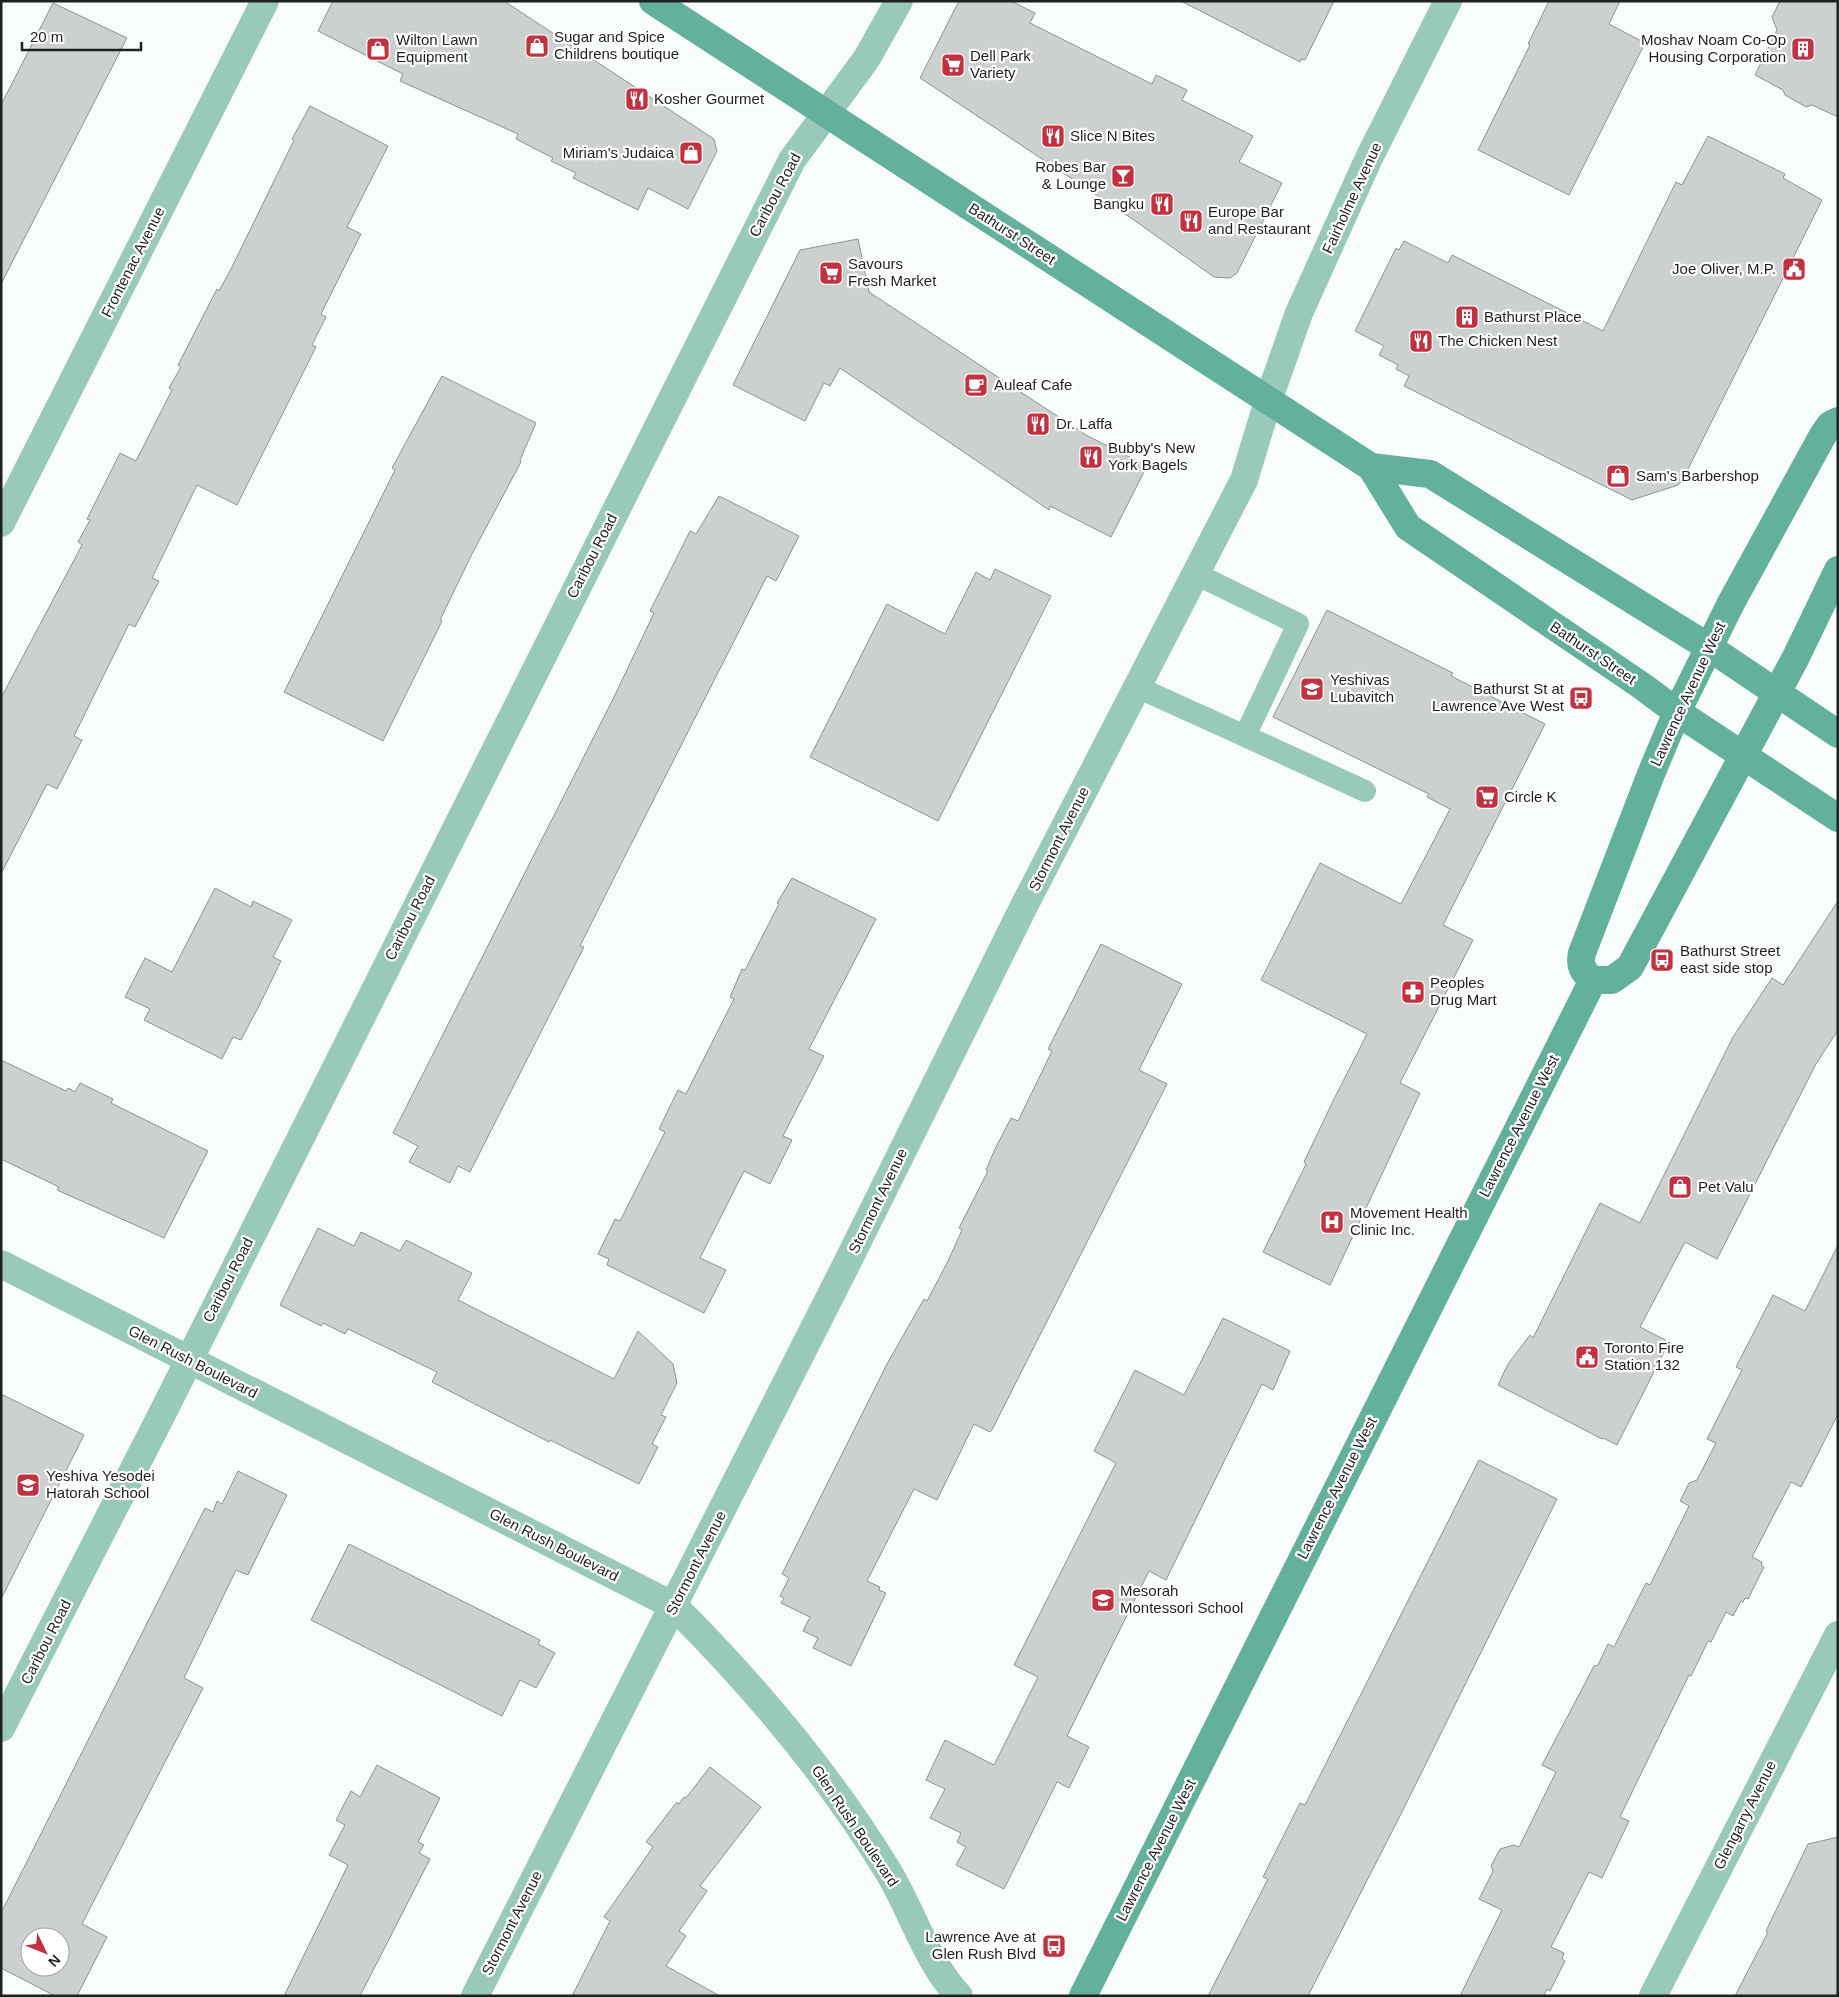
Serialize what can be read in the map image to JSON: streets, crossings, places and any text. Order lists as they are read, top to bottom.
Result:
{
  "streets": {
    "main road": ["Bathurst Street", "Lawrence Avenue West"],
    "street": [
      "Caribou Road",
      "Fairholme Avenue",
      "Frontenac Avenue",
      "Stormont Avenue",
      "Glen Rush Boulevard",
      "Glengarry Avenue"
    ]
  },
  "crossings": [
    ["Caribou Road", "Bathurst Street"],
    ["Caribou Road", "Glen Rush Boulevard"],
    ["Fairholme Avenue", "Bathurst Street"],
    ["Fairholme Avenue", "Stormont Avenue"],
    ["Bathurst Street", "Lawrence Avenue West"],
    ["Bathurst Street", "Stormont Avenue"],
    ["Stormont Avenue", "Glen Rush Boulevard"]
  ],
  "places": {
    "shop": [
      "Sugar and Spice Childrens boutique",
      "Wilton Lawn Equipment",
      "Miriam's Judaica",
      "Sam's Barbershop",
      "Pet Valu"
    ],
    "building": ["Moshav Noam Co-Op Housing Corporation", "Bathurst Place"],
    "supermarket": ["Dell Park Variety", "Savours Fresh Market", "Circle K"],
    "restaurant": [
      "Kosher Gourmet",
      "Slice N Bites",
      "Bangku",
      "Europe Bar and Restaurant",
      "The Chicken Nest",
      "Dr. Laffa",
      "Bubby's New York Bagels"
    ],
    "bar": ["Robes Bar & Lounge"],
    "public building": ["Joe Oliver, M.P.", "Toronto Fire Station 132"],
    "cafe": ["Auleaf Cafe"],
    "school or university": ["Yeshivas Lubavitch", "Yeshiva Yesodei Hatorah School", "Mesorah Montessori School"],
    "bus stop": ["Bathurst St at Lawrence Ave West", "Bathurst Street east side stop", "Lawrence Ave at Glen Rush Blvd"],
    "pharmacy": ["Peoples Drug Mart"],
    "hospital": ["Movement Health Clinic Inc."]
  },
  "scale_bar": "20 m",
  "north": "bottom right"
}
